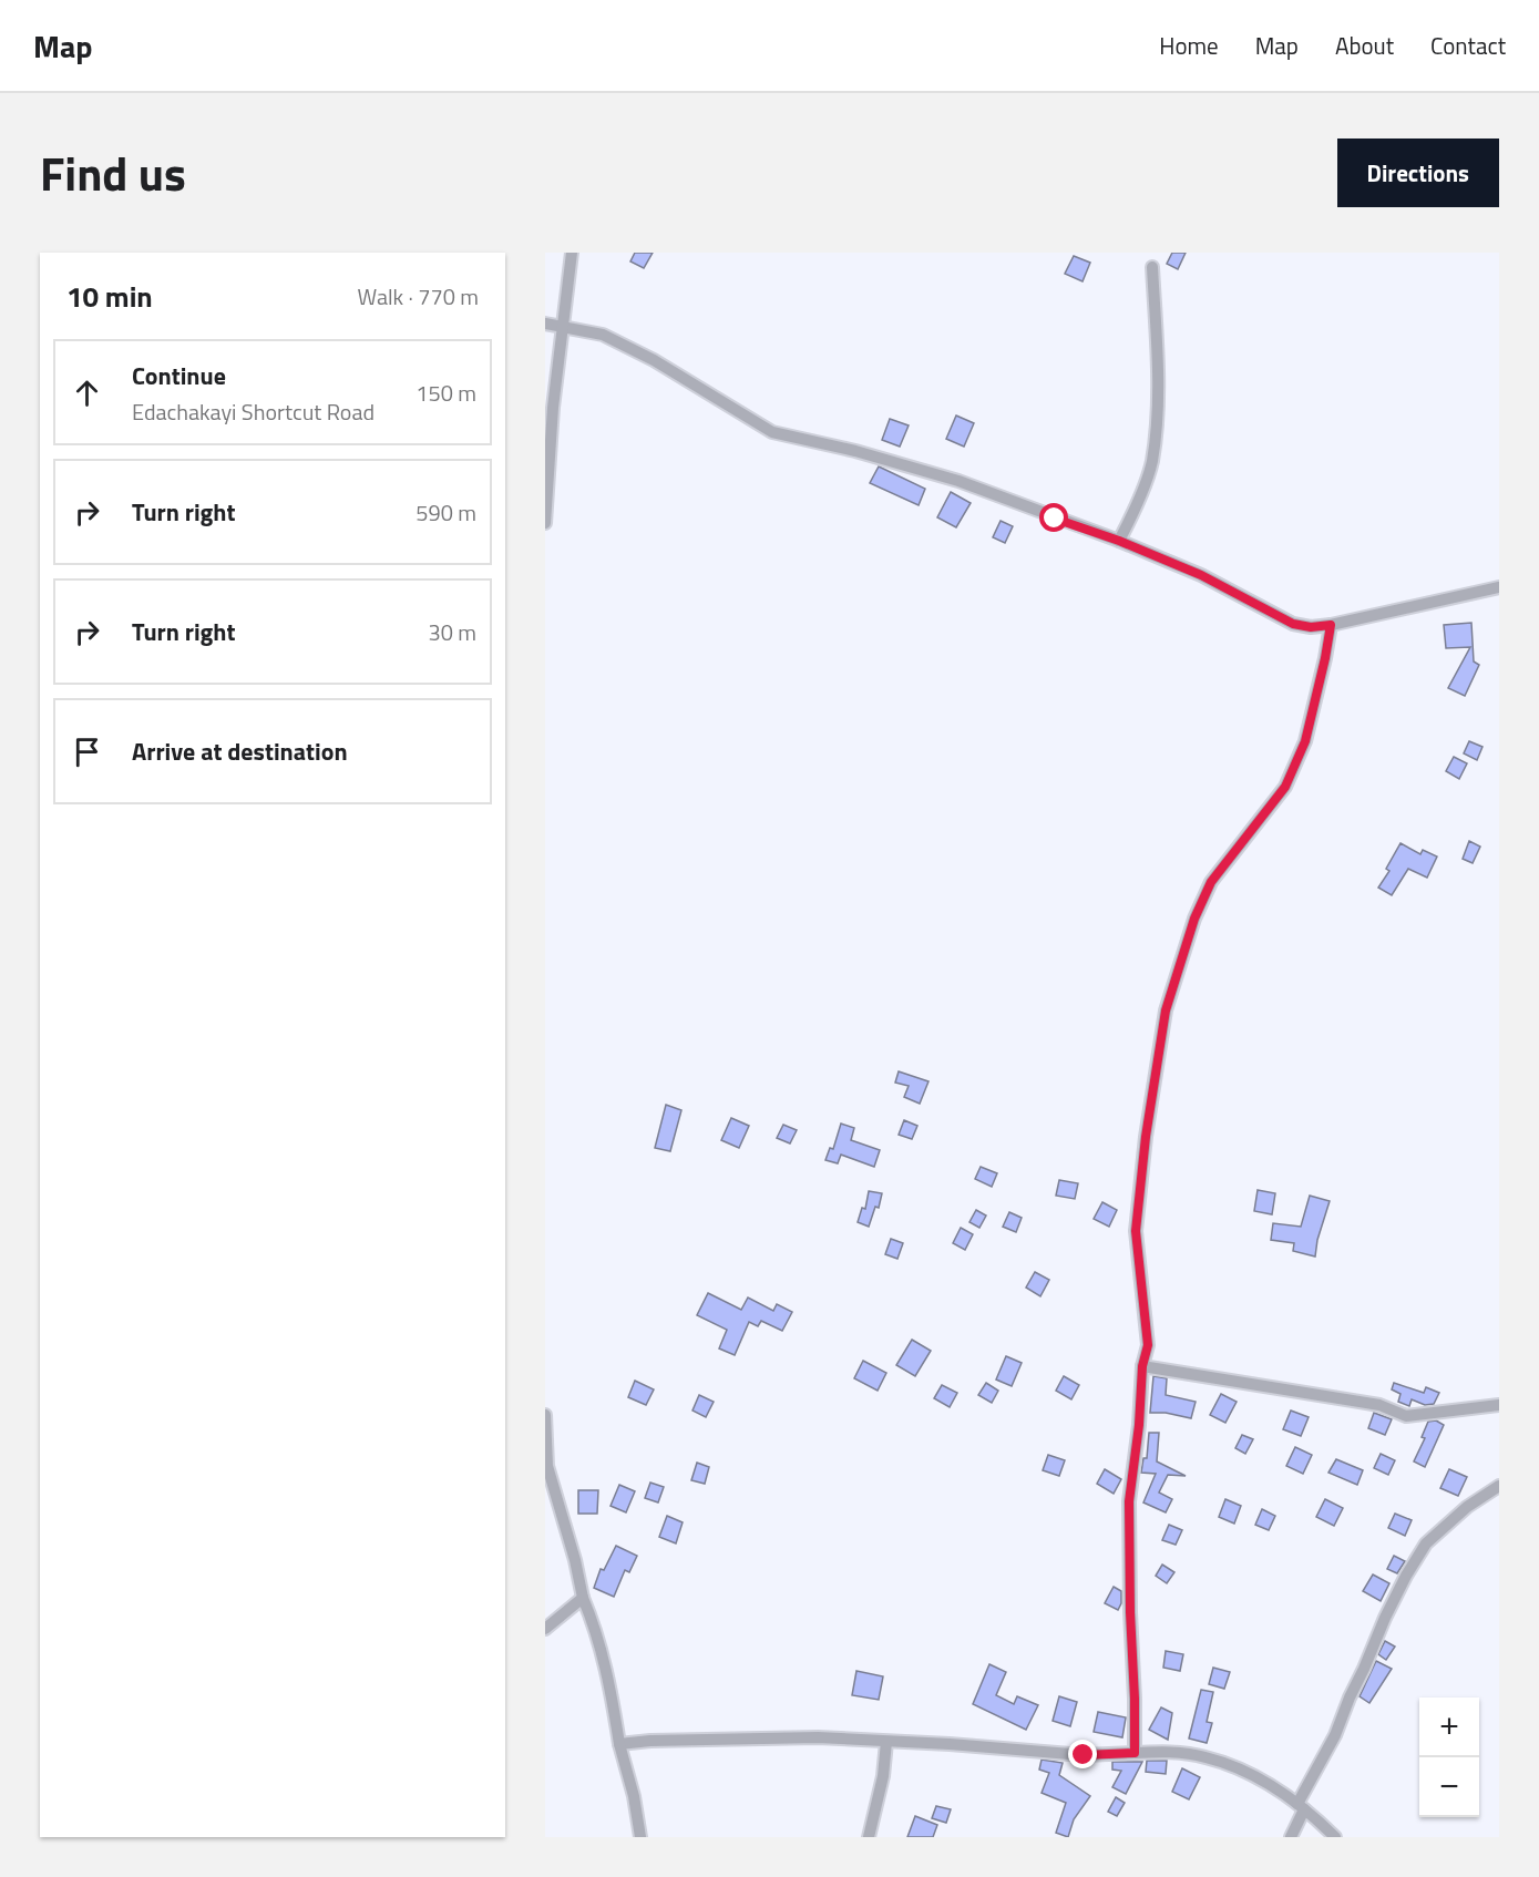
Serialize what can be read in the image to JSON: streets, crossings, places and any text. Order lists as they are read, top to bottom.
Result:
{
  "page": {
    "header": "Map",
    "nav": [
      "Home",
      "Map",
      "About",
      "Contact"
    ],
    "title": "Find us",
    "buttons": "Directions",
    "heading": ["10 min", "Walk · 770 m"],
    "list": [
      ["Continue", "Edachakayi Shortcut Road", "150 m"],
      ["Turn right", "590 m"],
      ["Turn right", "30 m"],
      "Arrive at destination"
    ],
    "map_buttons": ["+", "−"]
  }
}
